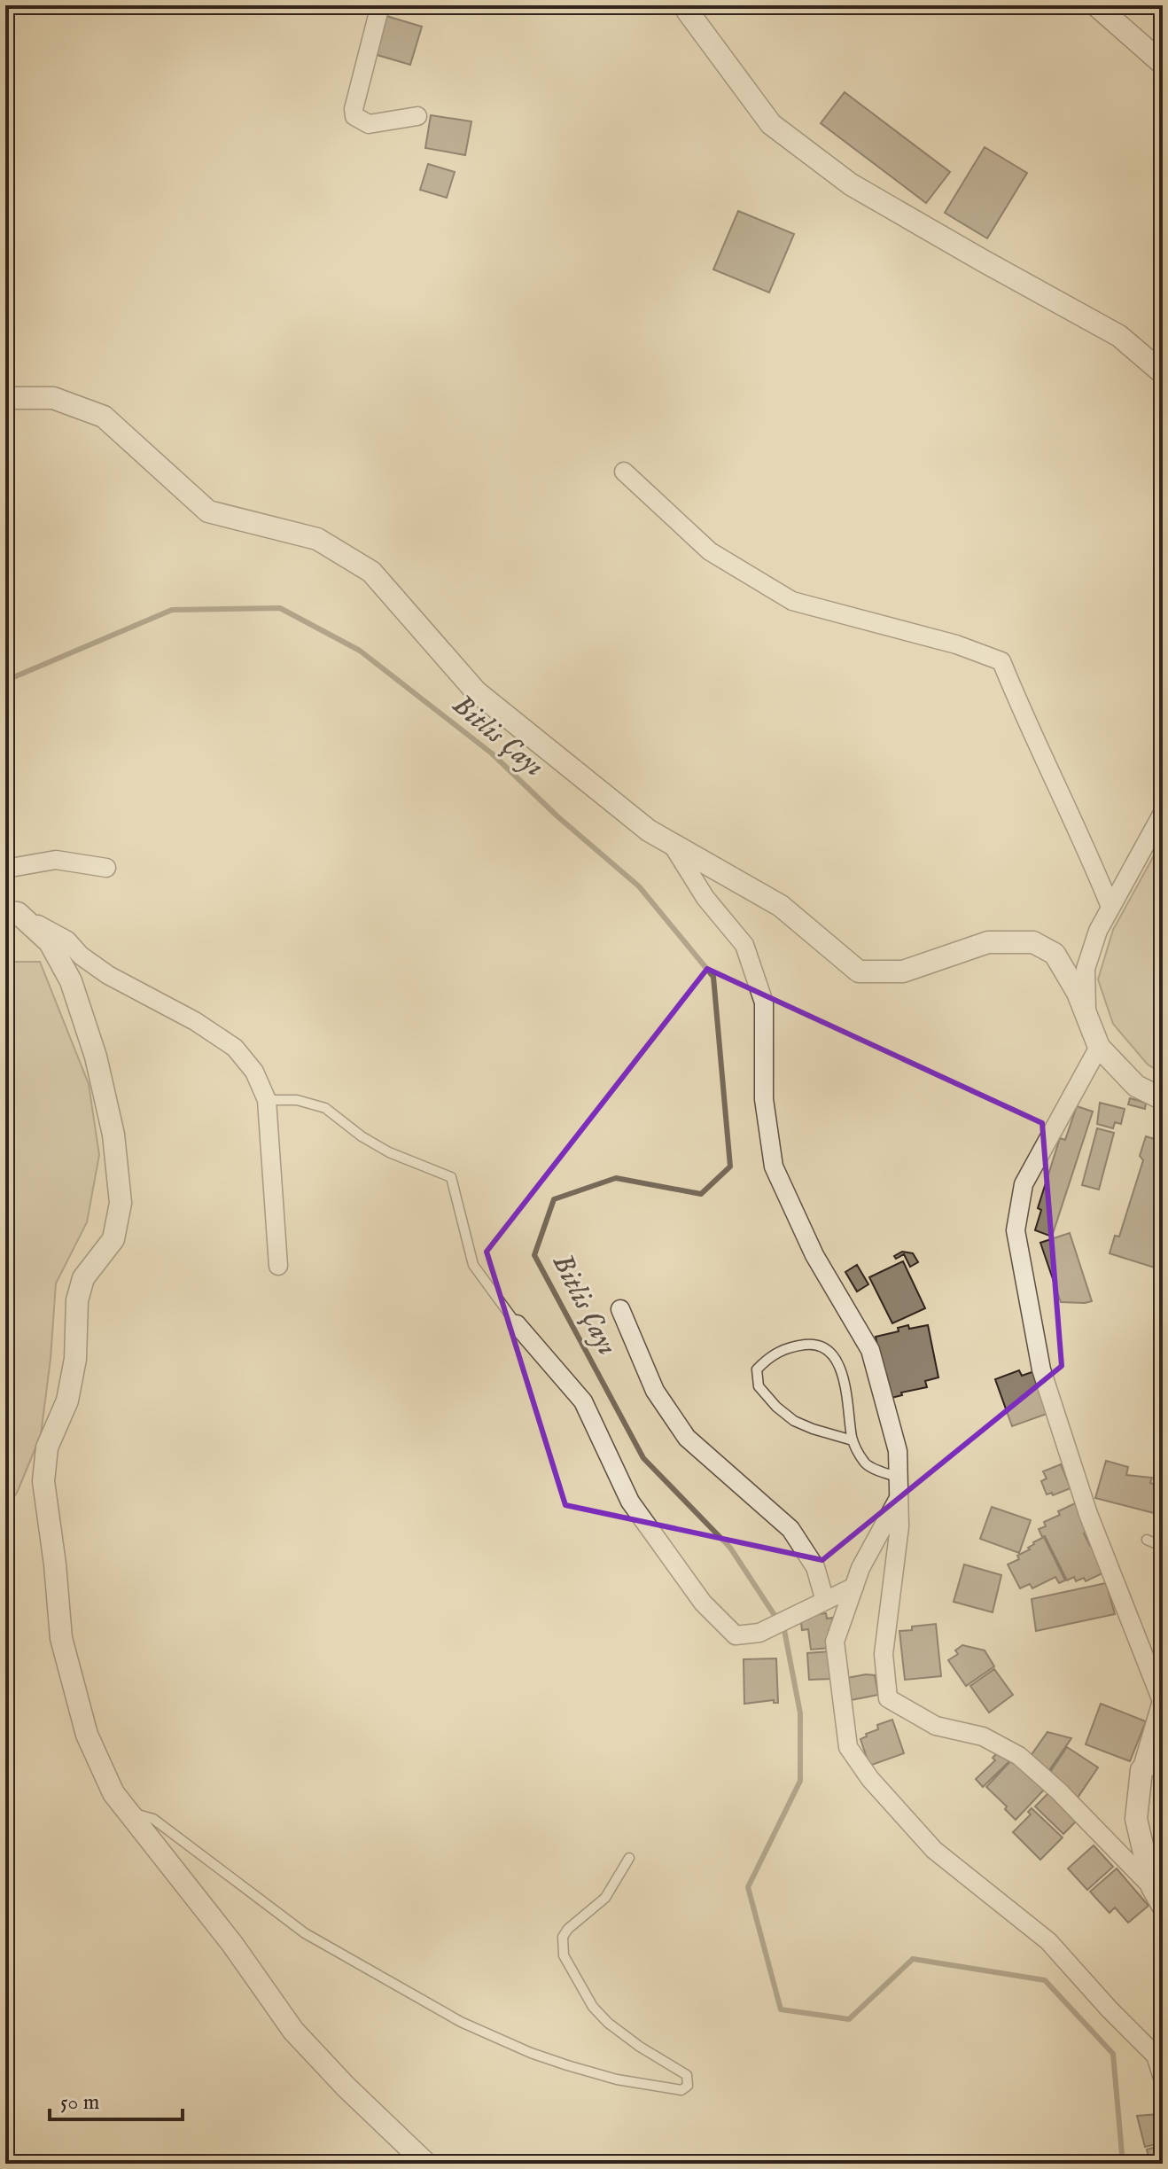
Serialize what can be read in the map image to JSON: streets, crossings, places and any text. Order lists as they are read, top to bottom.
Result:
{
  "water": ["Bitlis Çayı"],
  "scale_bar": "50 m"
}
